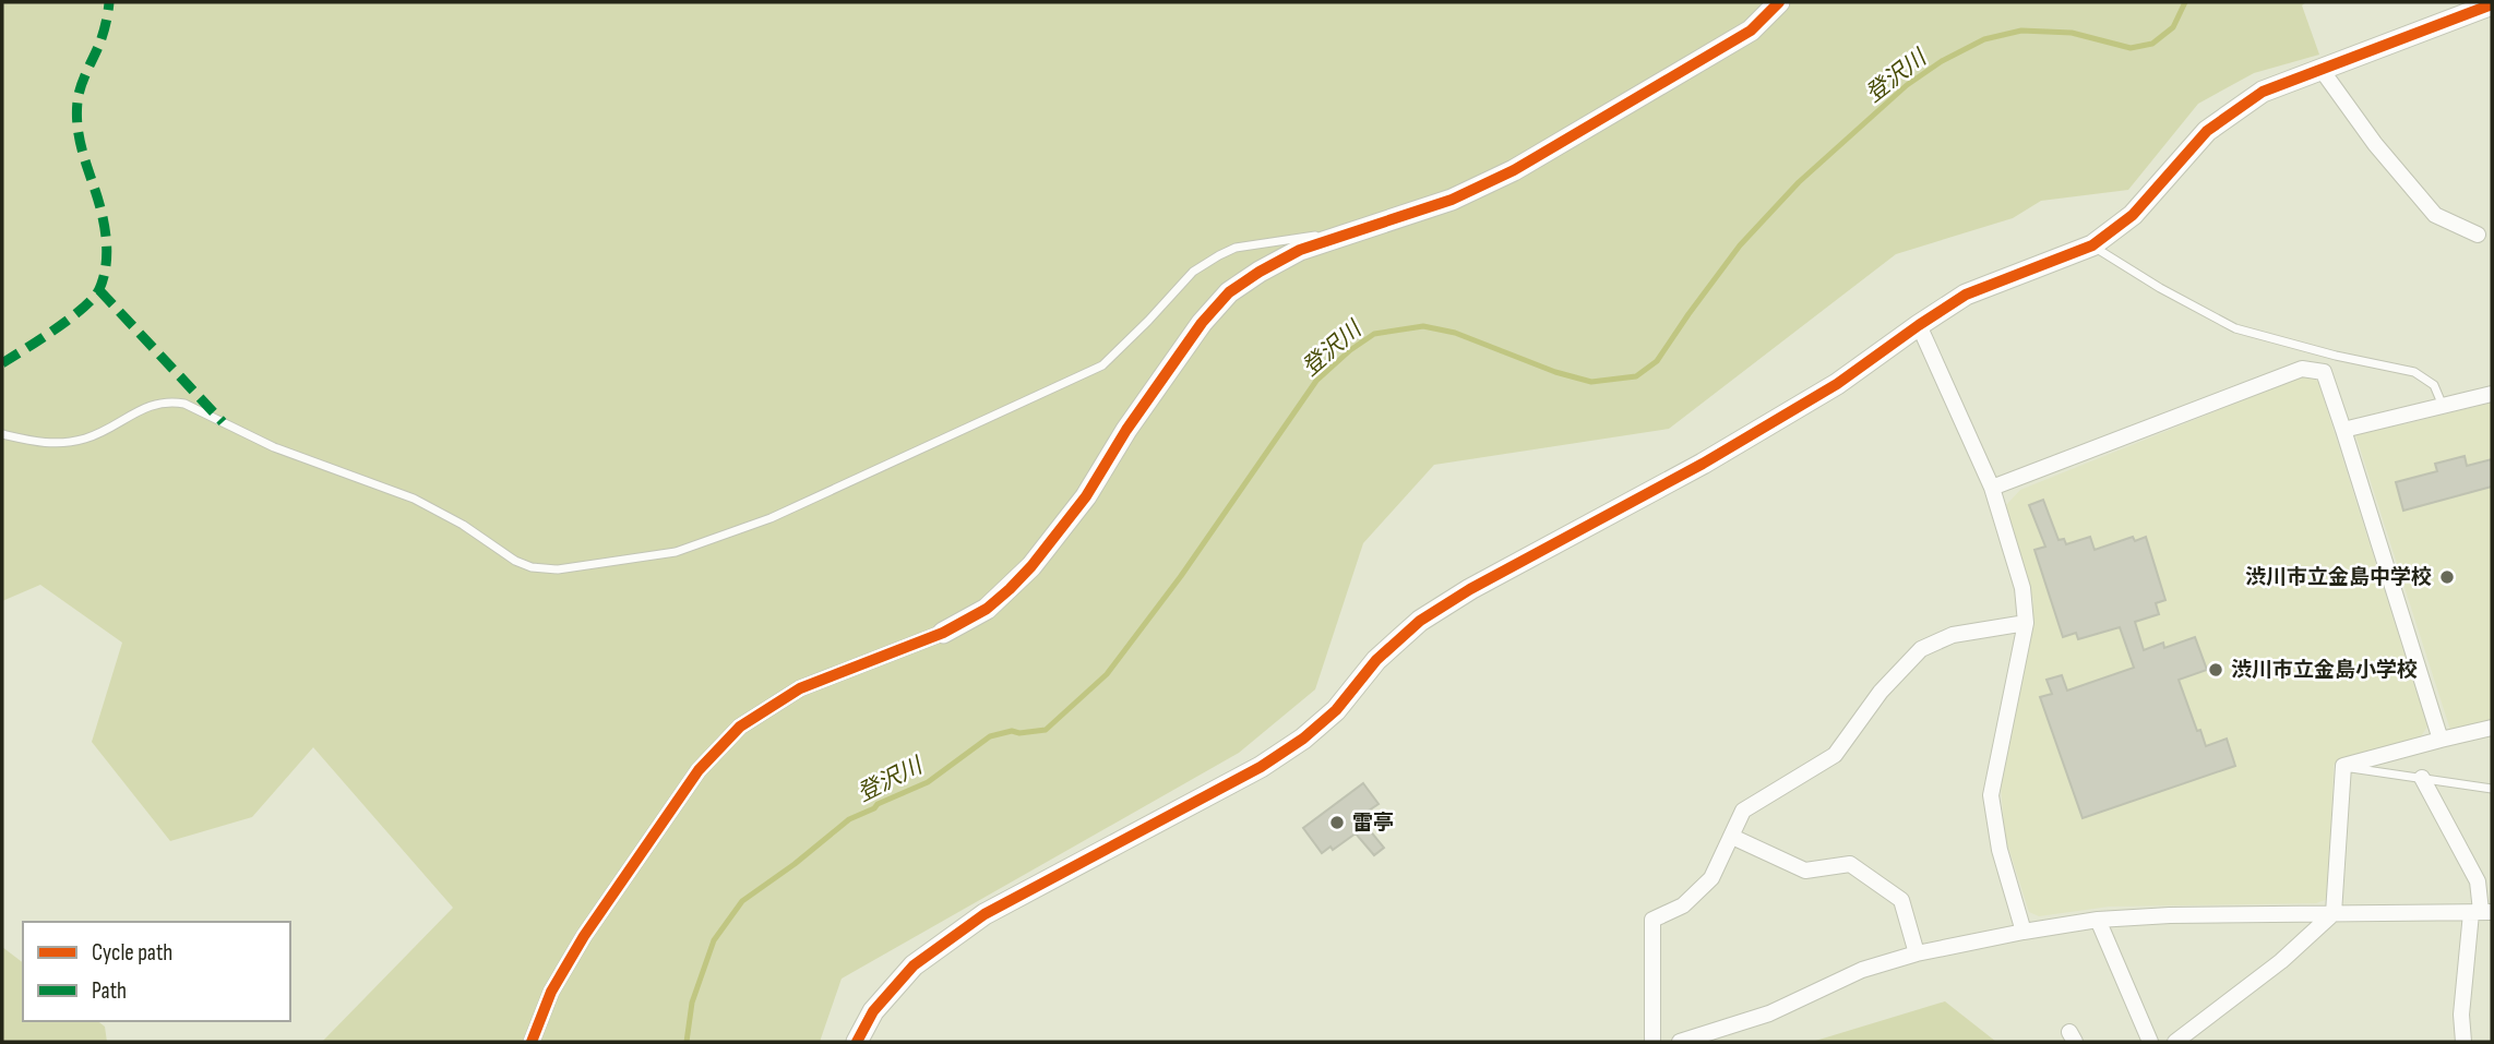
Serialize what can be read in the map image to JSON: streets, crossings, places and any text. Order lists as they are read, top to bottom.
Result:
{
  "water": ["登沢川"],
  "places": ["渋川市立金島中学校", "渋川市立金島小学校", "雷亭"],
  "legend": ["Cycle path", "Path"]
}
